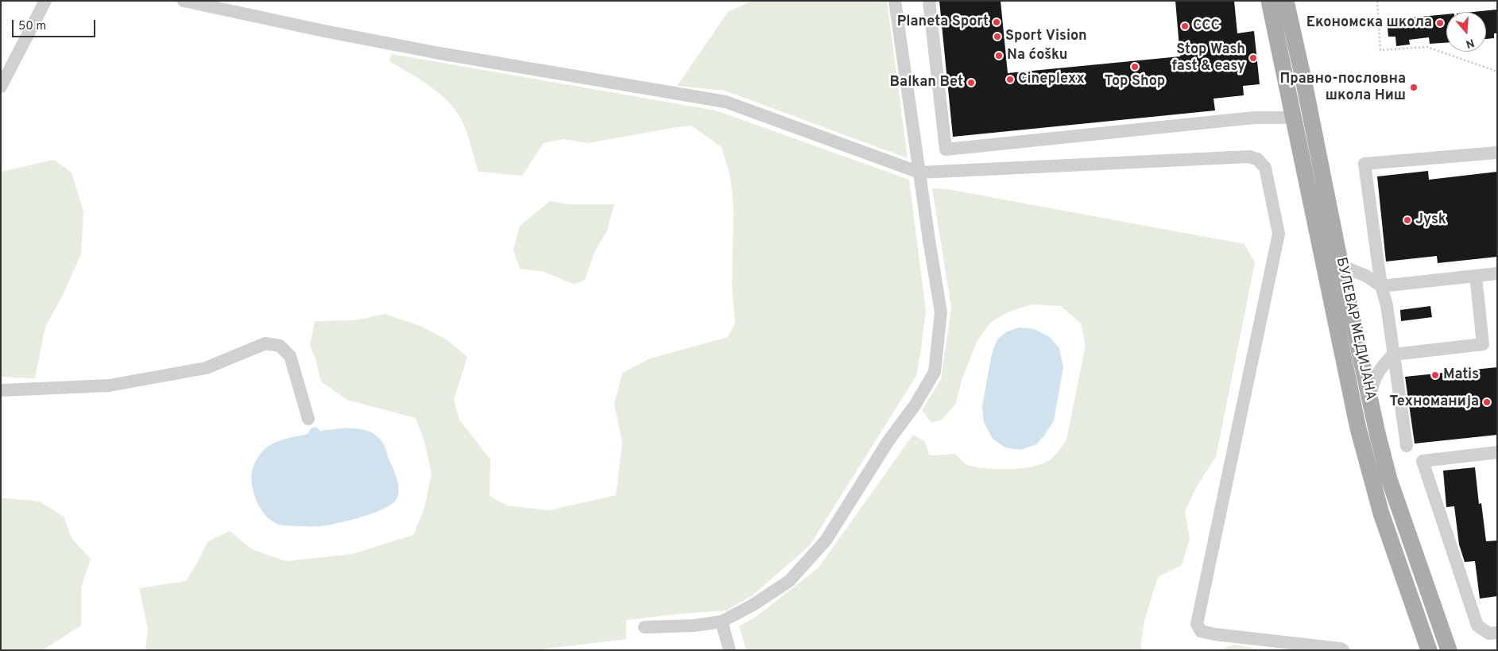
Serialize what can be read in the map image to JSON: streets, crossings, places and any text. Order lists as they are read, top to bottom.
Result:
{
  "streets": {
    "main road": ["БУЛЕВАР МЕДИЈАНА"]
  },
  "places": [
    "Planeta Sport",
    "Економска школа",
    "CCC",
    "Sport Vision",
    "Na ćošku",
    "Stop Wash fast & easy",
    "Top Shop",
    "Cineplexx",
    "Balkan Bet",
    "Правно-пословна школа Ниш",
    "Jysk",
    "Matis",
    "Техноманија"
  ],
  "scale_bar": "50 m",
  "north": "bottom"
}
